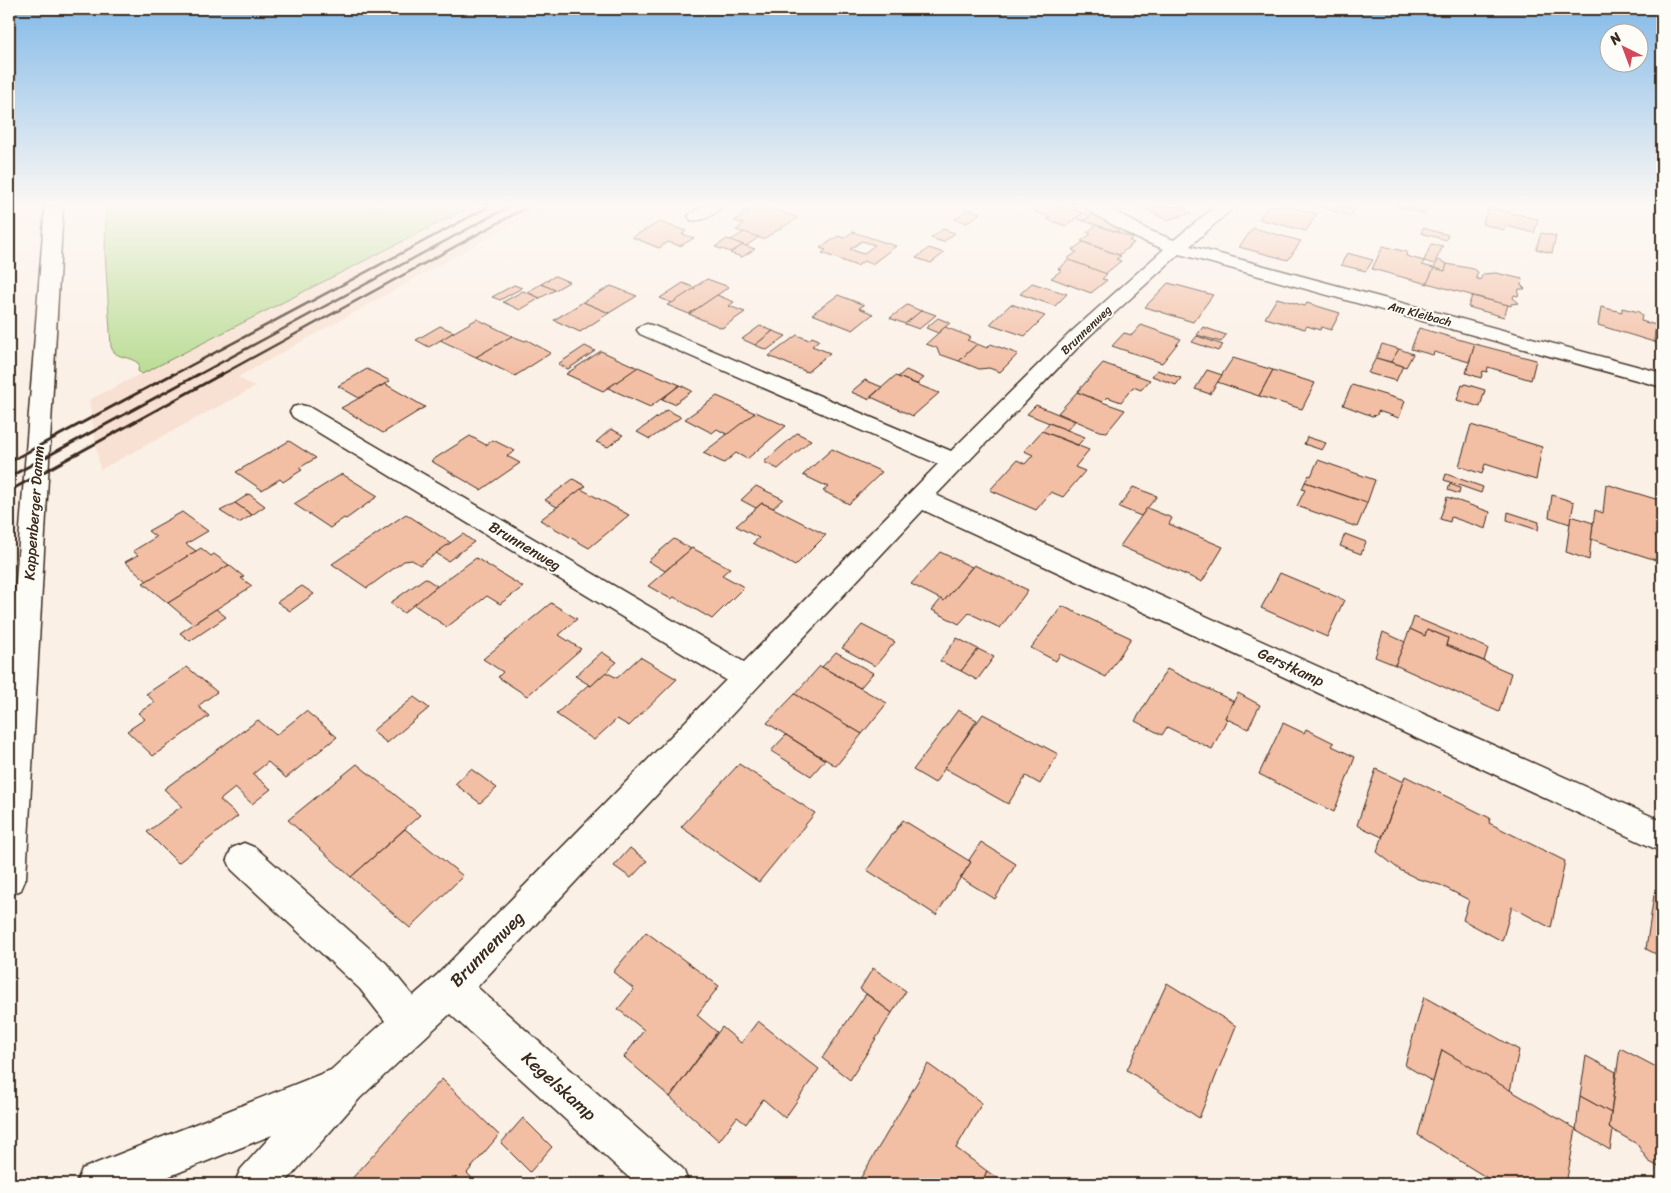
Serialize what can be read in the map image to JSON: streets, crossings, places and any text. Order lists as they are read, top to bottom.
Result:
{
  "streets": {
    "street": [
      "Am Kleibach",
      "Brunnenweg",
      "Kappenberger Damm",
      "Gerstkamp",
      "Kegelskamp"
    ]
  },
  "crossings": [
    ["Brunnenweg", "Gerstkamp"],
    ["Brunnenweg", "Kegelskamp"]
  ],
  "north": "top left"
}
